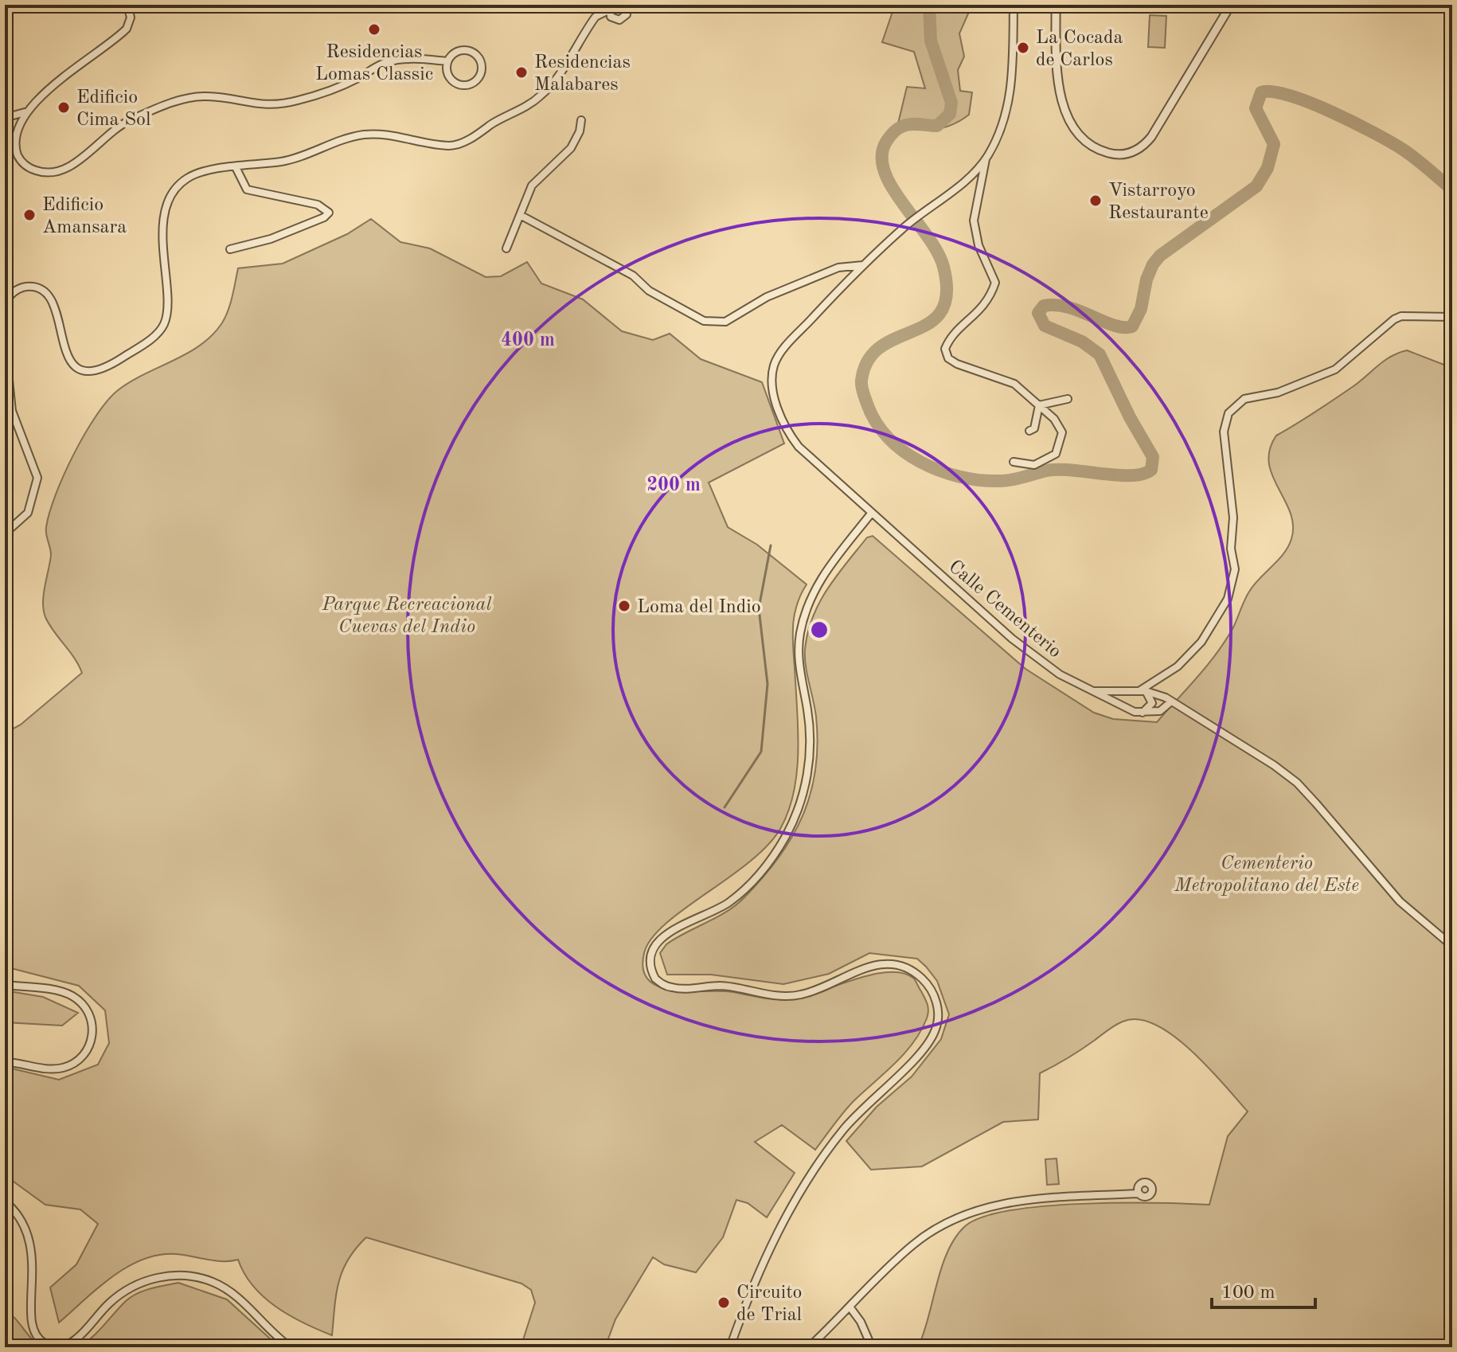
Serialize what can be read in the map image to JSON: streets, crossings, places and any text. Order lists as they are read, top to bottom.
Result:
{
  "streets": {
    "street": ["Calle Cementerio"]
  },
  "parks": ["Parque Recreacional Cuevas del Indio", "Cementerio Metropolitano del Este"],
  "places": [
    "Residencias Lomas Classic",
    "La Cocada de Carlos",
    "Residencias Malabares",
    "Edificio Cima Sol",
    "Vistarroyo Restaurante",
    "Edificio Amansara",
    "Loma del Indio",
    "Circuito de Trial"
  ],
  "scale_bar": "100 m",
  "rings": ["400 m", "200 m"]
}
